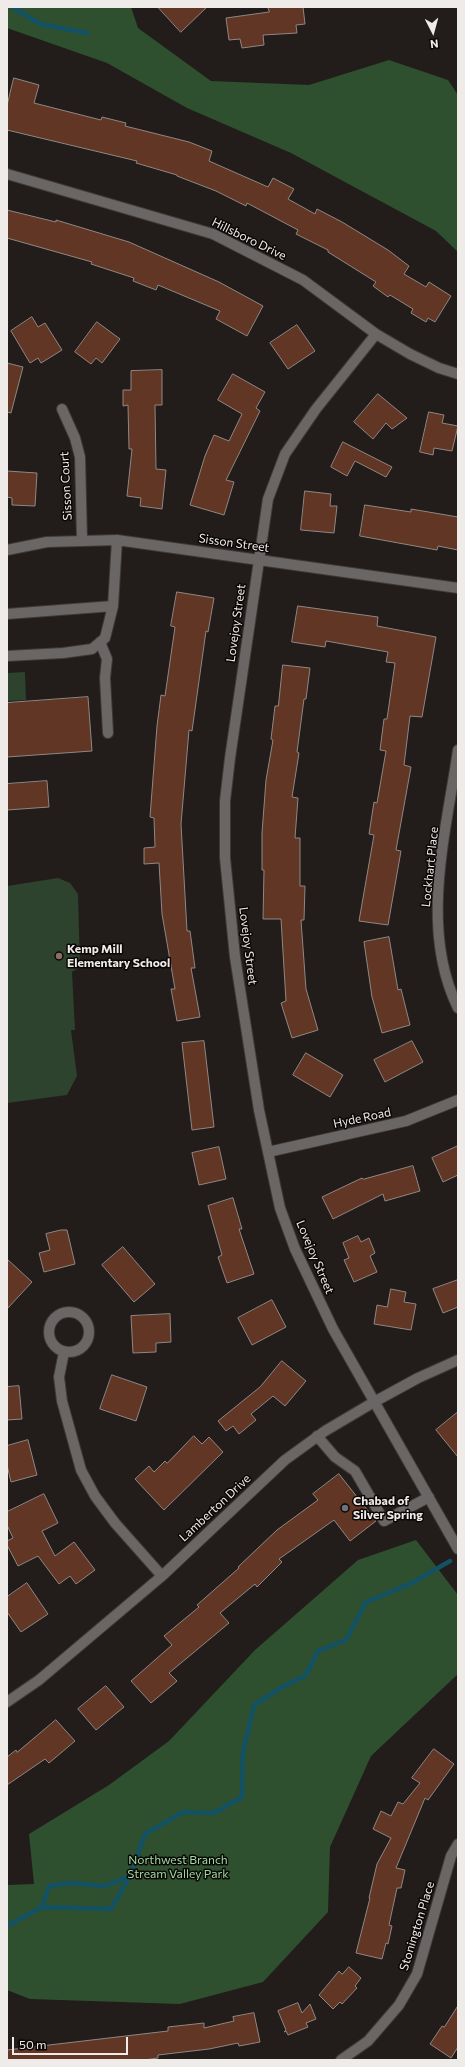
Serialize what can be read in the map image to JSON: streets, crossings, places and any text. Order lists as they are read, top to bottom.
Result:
{
  "streets": {
    "street": [
      "Hillsboro Drive",
      "Sisson Court",
      "Sisson Street",
      "Lovejoy Street",
      "Lockhart Place",
      "Hyde Road",
      "Lamberton Drive",
      "Stonington Place"
    ]
  },
  "crossings": [
    ["Hillsboro Drive", "Lovejoy Street"],
    ["Sisson Court", "Sisson Street"],
    ["Sisson Street", "Lovejoy Street"],
    ["Lovejoy Street", "Hyde Road"],
    ["Lovejoy Street", "Lamberton Drive"]
  ],
  "parks": ["Northwest Branch Stream Valley Park"],
  "places": ["Kemp Mill Elementary School", "Chabad of Silver Spring"],
  "scale_bar": "50 m",
  "north": "bottom"
}
